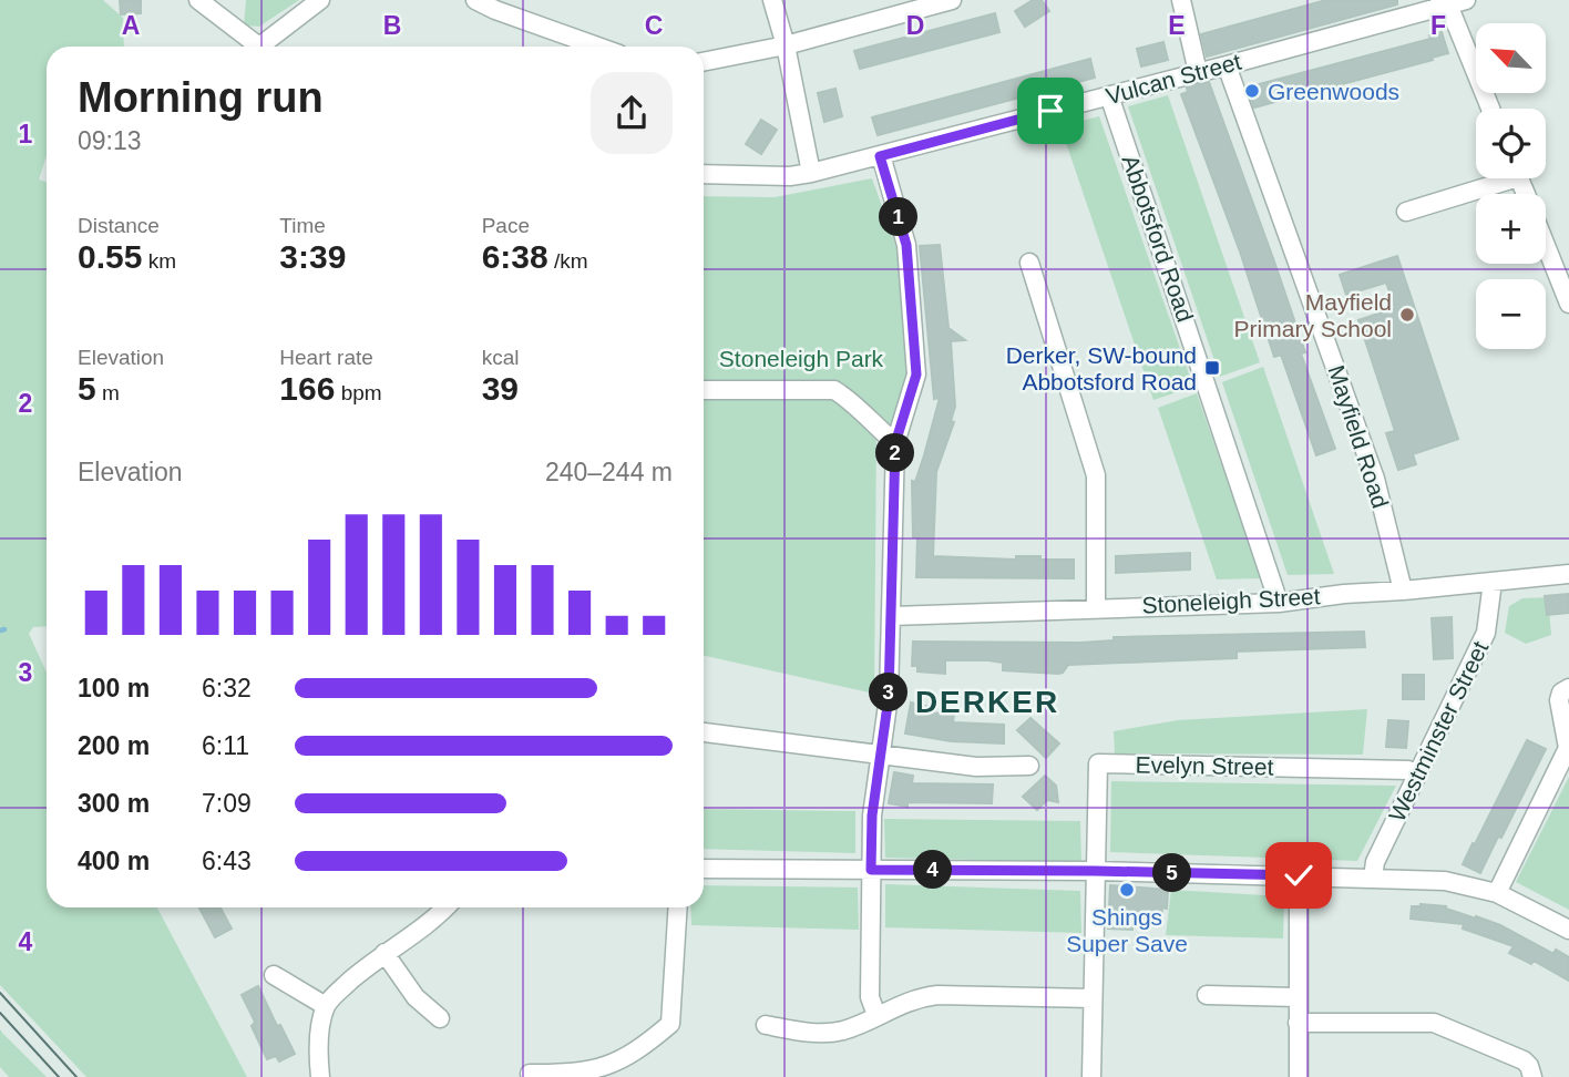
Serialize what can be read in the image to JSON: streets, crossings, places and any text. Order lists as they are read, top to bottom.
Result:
{
  "streets": {
    "street": [
      "Vulcan Street",
      "Abbotsford Road",
      "Mayfield Road",
      "Stoneleigh Street",
      "Westminster Street",
      "Evelyn Street"
    ]
  },
  "crossings": [
    ["Vulcan Street", "Abbotsford Road"],
    ["Vulcan Street", "Mayfield Road"],
    ["Abbotsford Road", "Stoneleigh Street"],
    ["Mayfield Road", "Stoneleigh Street"],
    ["Stoneleigh Street", "Westminster Street"],
    ["Westminster Street", "Evelyn Street"]
  ],
  "districts": ["DERKER"],
  "parks": ["Stoneleigh Park"],
  "places": {
    "other": ["Greenwoods", "Mayfield Primary School", "Shings Super Save"],
    "transit": ["Derker, SW-bound Abbotsford Road"]
  },
  "north": "top left",
  "page": {
    "map_buttons": ["+", "−"],
    "heading": ["Morning run", "09:13"],
    "stats": [
      ["Distance", "0.55 km"],
      ["Time", "3:39"],
      ["Pace", "6:38 /km"],
      ["Elevation", "5 m"],
      ["Heart rate", "166 bpm"],
      ["kcal", "39"]
    ],
    "pins": [
      "1",
      "2",
      "3",
      "4",
      "5"
    ],
    "chart": ["Elevation", "240–244 m"],
    "list": [
      {
        "name": "100 m",
        "note": "6:32"
      },
      {
        "name": "200 m",
        "note": "6:11"
      },
      {
        "name": "300 m",
        "note": "7:09"
      },
      {
        "name": "400 m",
        "note": "6:43"
      }
    ]
  },
  "grid": {
    "columns": [
      "A",
      "B",
      "C",
      "D",
      "E",
      "F"
    ],
    "rows": [
      "1",
      "2",
      "3",
      "4"
    ]
  }
}
